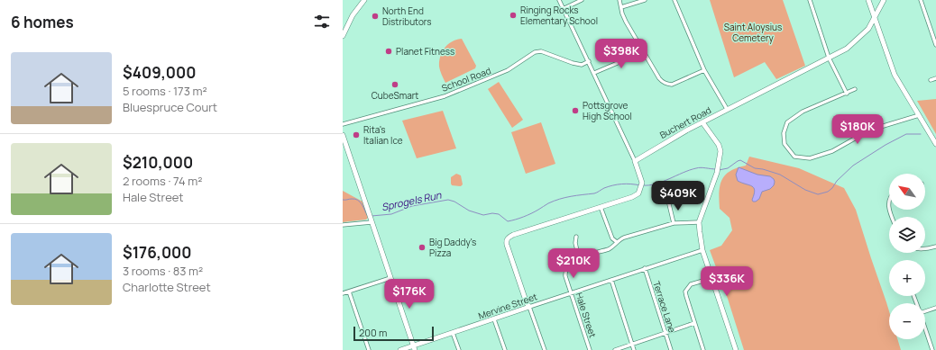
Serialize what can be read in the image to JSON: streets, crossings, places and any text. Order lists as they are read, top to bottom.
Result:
{
  "streets": {
    "street": [
      "School Road",
      "Buchert Road",
      "Mervine Street",
      "Terrace Lane",
      "Hale Street"
    ]
  },
  "crossings": [
    ["Mervine Street", "Terrace Lane"],
    ["Mervine Street", "Hale Street"]
  ],
  "water": ["Sprogels Run"],
  "parks": ["Saint Aloysius Cemetery"],
  "places": [
    "Ringing Rocks Elementary School",
    "North End Distributors",
    "Planet Fitness",
    "CubeSmart",
    "Pottsgrove High School",
    "Rita's Italian Ice",
    "Big Daddy's Pizza"
  ],
  "scale_bar": "200 m",
  "north": "top left",
  "page": {
    "heading": "6 homes",
    "price": [
      "$398K",
      "$180K",
      "$409K",
      "$210K",
      "$336K",
      "$176K"
    ],
    "list": [
      {
        "name": "$409,000",
        "note": "5 rooms · 173 m² · Bluespruce Court"
      },
      {
        "name": "$210,000",
        "note": "2 rooms · 74 m² · Hale Street"
      },
      {
        "name": "$176,000",
        "note": "3 rooms · 83 m² · Charlotte Street"
      }
    ],
    "map_buttons": ["+", "−"],
    "scale": "200 m"
  }
}
